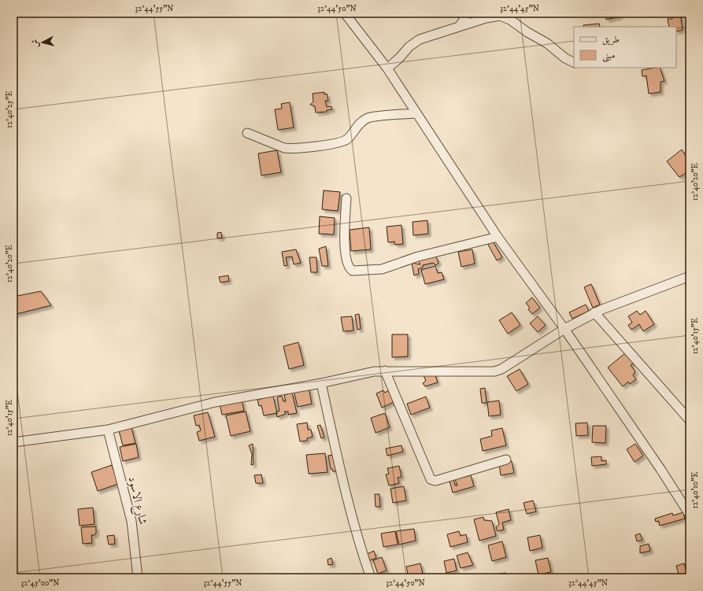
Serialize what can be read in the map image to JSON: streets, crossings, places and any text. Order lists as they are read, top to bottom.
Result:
{
  "streets": {
    "street": ["شارع الاسود"]
  },
  "legend": ["طريق", "مبنى"],
  "north": "left",
  "coordinates": [
    "32°44'55\"N",
    "32°44'50\"N",
    "32°44'45\"N",
    "12°40'25\"E",
    "12°40'20\"E",
    "12°40'15\"E",
    "12°40'10\"E",
    "32°45'00\"N"
  ]
}
